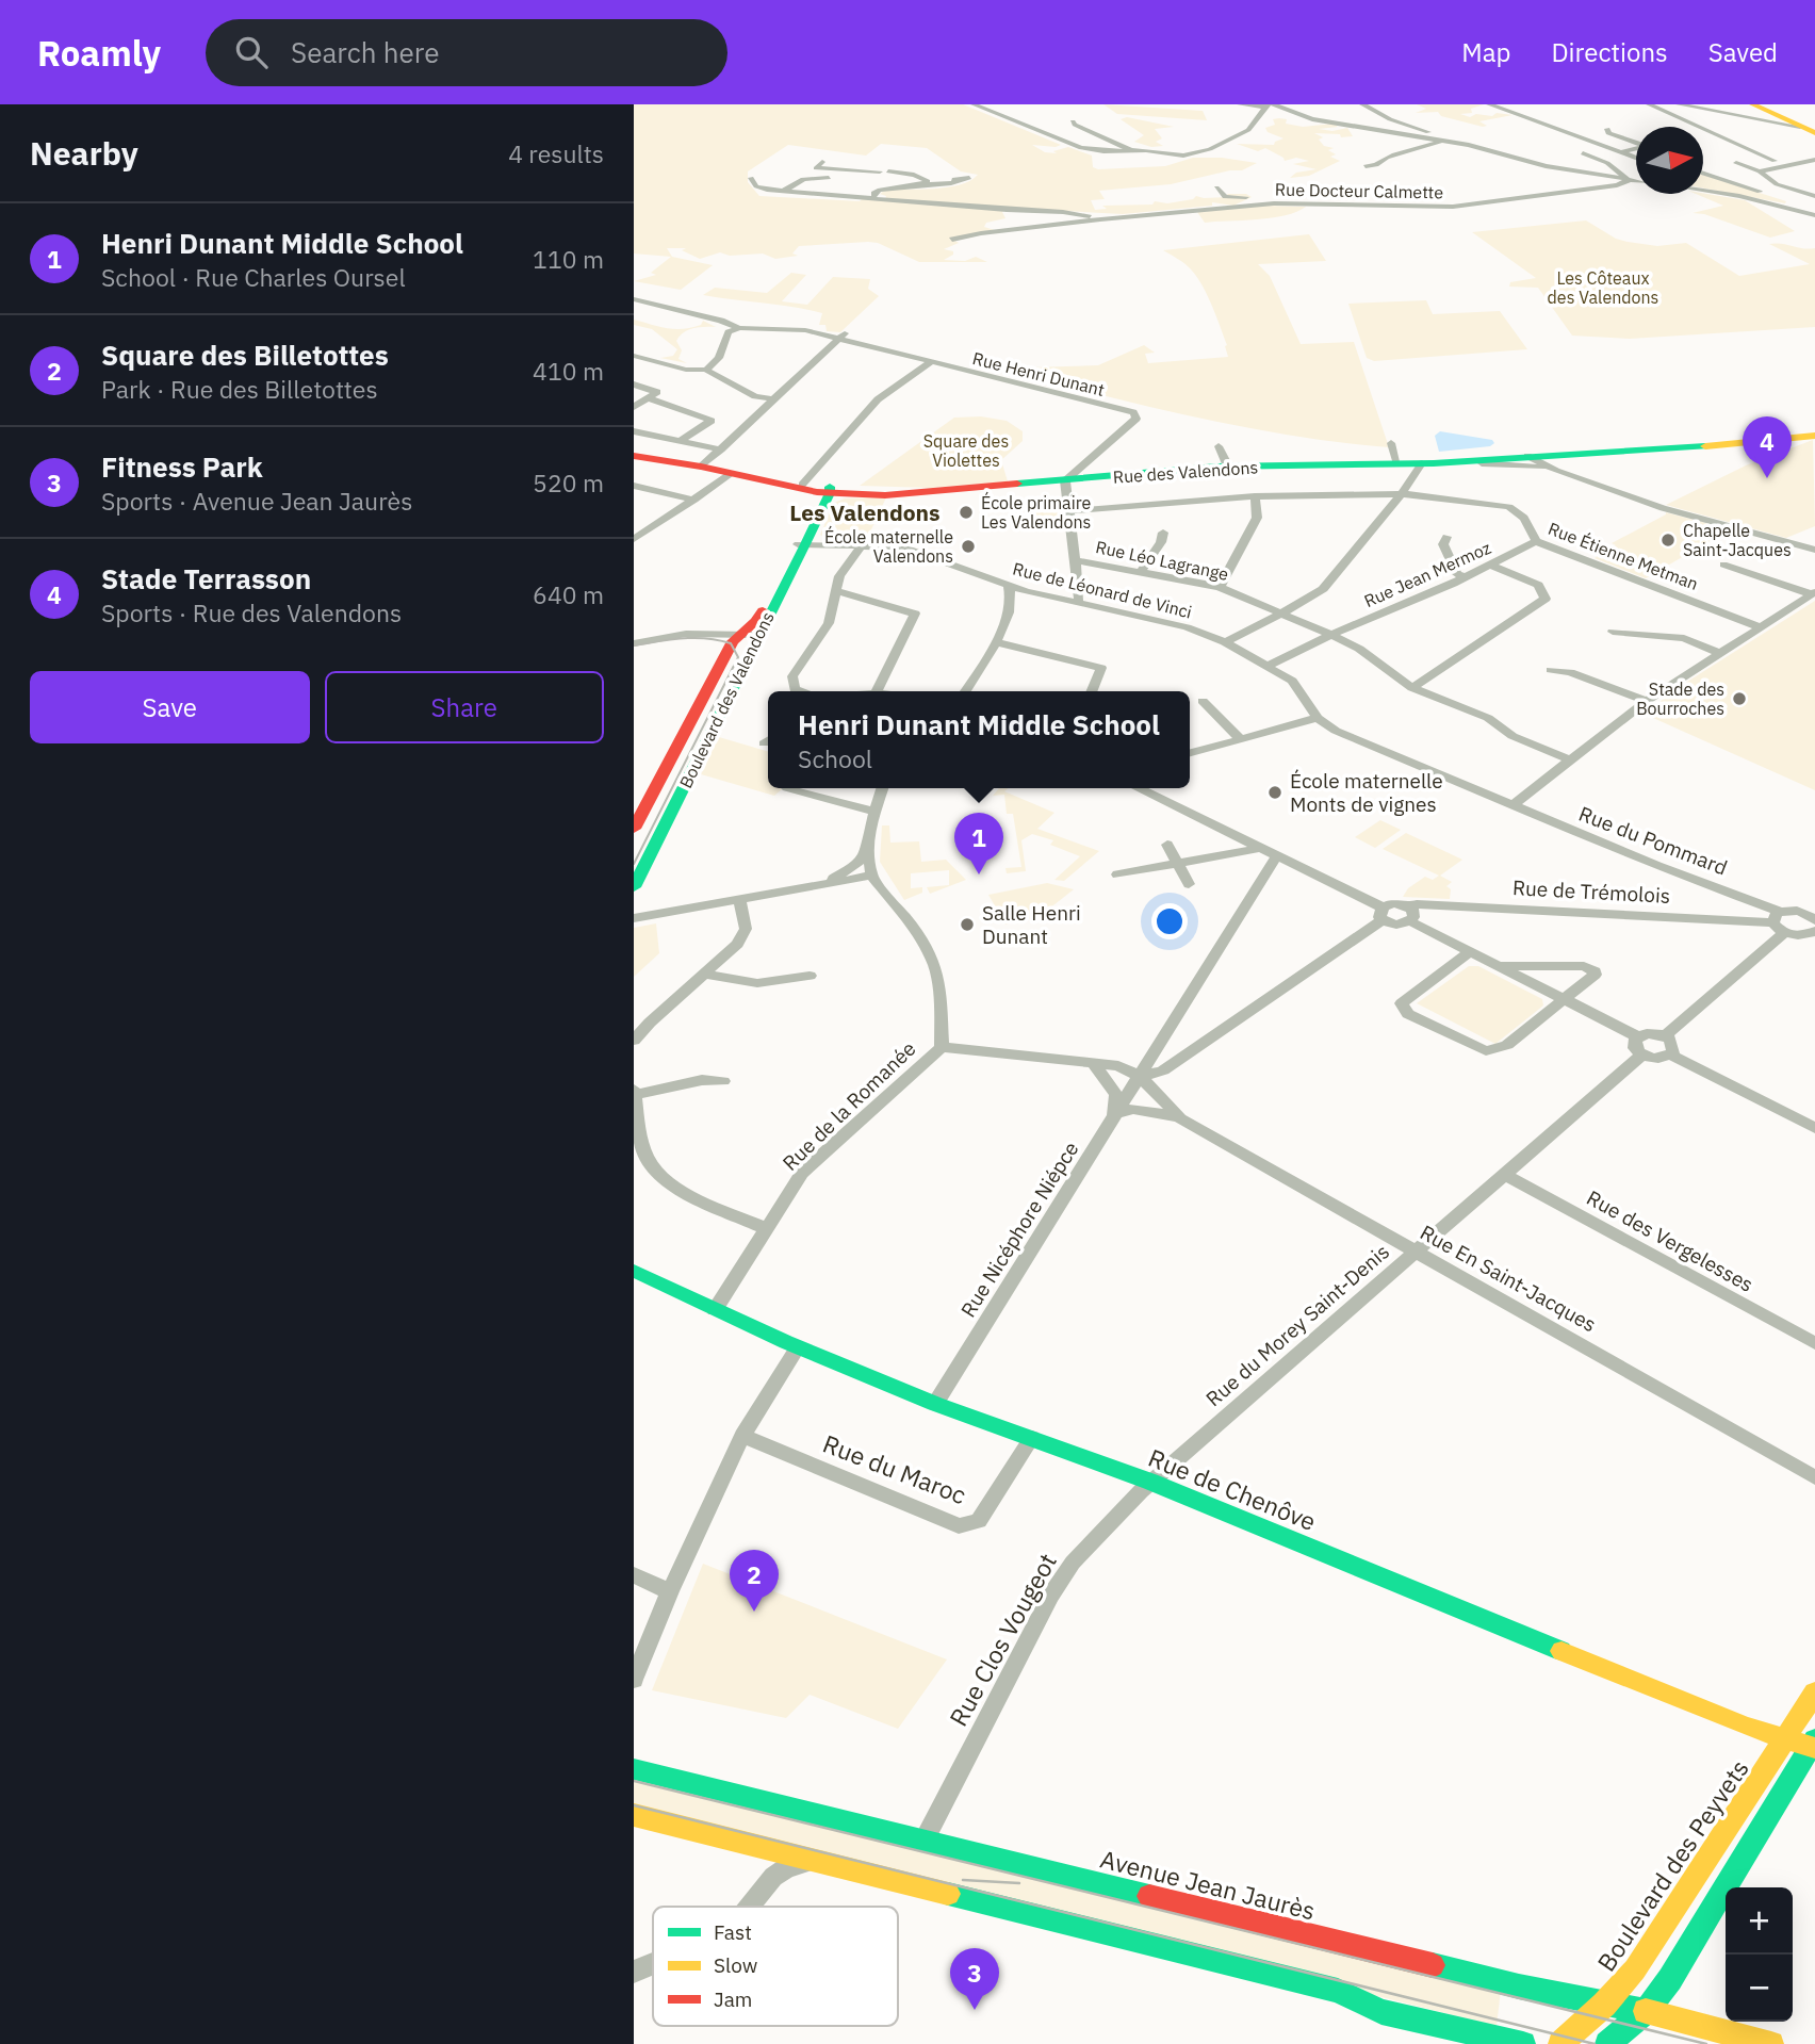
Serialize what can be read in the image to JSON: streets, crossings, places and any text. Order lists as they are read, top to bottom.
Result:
{
  "streets": {
    "main road": [
      "Rue des Valendons",
      "Boulevard des Valendons",
      "Rue de Chenôve",
      "Boulevard des Peyvets",
      "Avenue Jean Jaurès"
    ],
    "street": [
      "Rue Docteur Calmette",
      "Rue Henri Dunant",
      "Rue Étienne Metman",
      "Rue Léo Lagrange",
      "Rue Jean Mermoz",
      "Rue de Léonard de Vinci",
      "Rue du Pommard",
      "Rue de Trémolois",
      "Rue de la Romanée",
      "Rue Nicéphore Niépce",
      "Rue des Vergelesses",
      "Rue En Saint-Jacques",
      "Rue du Morey Saint-Denis",
      "Rue du Maroc",
      "Rue Clos Vougeot"
    ]
  },
  "crossings": [
    ["Rue Henri Dunant", "Rue des Valendons"],
    ["Rue des Valendons", "Boulevard des Valendons"],
    ["Rue Étienne Metman", "Rue Jean Mermoz"],
    ["Rue Léo Lagrange", "Rue Jean Mermoz"],
    ["Rue Jean Mermoz", "Rue de Léonard de Vinci"],
    ["Rue de Léonard de Vinci", "Boulevard des Valendons"],
    ["Rue du Pommard", "Rue de Trémolois"],
    ["Rue de la Romanée", "Rue En Saint-Jacques"],
    ["Rue de la Romanée", "Rue de Chenôve"],
    ["Rue Nicéphore Niépce", "Rue En Saint-Jacques"],
    ["Rue Nicéphore Niépce", "Rue de Chenôve"],
    ["Rue des Vergelesses", "Rue du Morey Saint-Denis"],
    ["Rue En Saint-Jacques", "Rue du Morey Saint-Denis"],
    ["Rue du Morey Saint-Denis", "Rue de Chenôve"],
    ["Rue du Morey Saint-Denis", "Rue Clos Vougeot"],
    ["Rue du Maroc", "Rue de Chenôve"],
    ["Rue de Chenôve", "Rue Clos Vougeot"],
    ["Rue de Chenôve", "Boulevard des Peyvets"],
    ["Rue Clos Vougeot", "Avenue Jean Jaurès"],
    ["Boulevard des Peyvets", "Avenue Jean Jaurès"]
  ],
  "districts": ["Les Valendons"],
  "parks": ["Les Côteaux des Valendons", "Square des Violettes"],
  "places": [
    "École primaire Les Valendons",
    "Chapelle Saint-Jacques",
    "École maternelle Valendons",
    "Stade des Bourroches",
    "École maternelle Monts de vignes",
    "Salle Henri Dunant"
  ],
  "legend": ["Fast", "Slow", "Jam"],
  "north": "right",
  "page": {
    "header": "Roamly",
    "search": "Search here",
    "nav": ["Map", "Directions", "Saved"],
    "heading": ["Nearby", "4 results"],
    "list": [
      {
        "mark": "1",
        "name": "Henri Dunant Middle School",
        "note": "School · Rue Charles Oursel",
        "value": "110 m"
      },
      {
        "mark": "2",
        "name": "Square des Billetottes",
        "note": "Park · Rue des Billetottes",
        "value": "410 m"
      },
      {
        "mark": "3",
        "name": "Fitness Park",
        "note": "Sports · Avenue Jean Jaurès",
        "value": "520 m"
      },
      {
        "mark": "4",
        "name": "Stade Terrasson",
        "note": "Sports · Rue des Valendons",
        "value": "640 m"
      }
    ],
    "pins": [
      "4",
      "1",
      "2",
      "3"
    ],
    "buttons": ["Save", "Share"],
    "popup": ["Henri Dunant Middle School", "School"],
    "map_buttons": ["+", "−"]
  }
}
